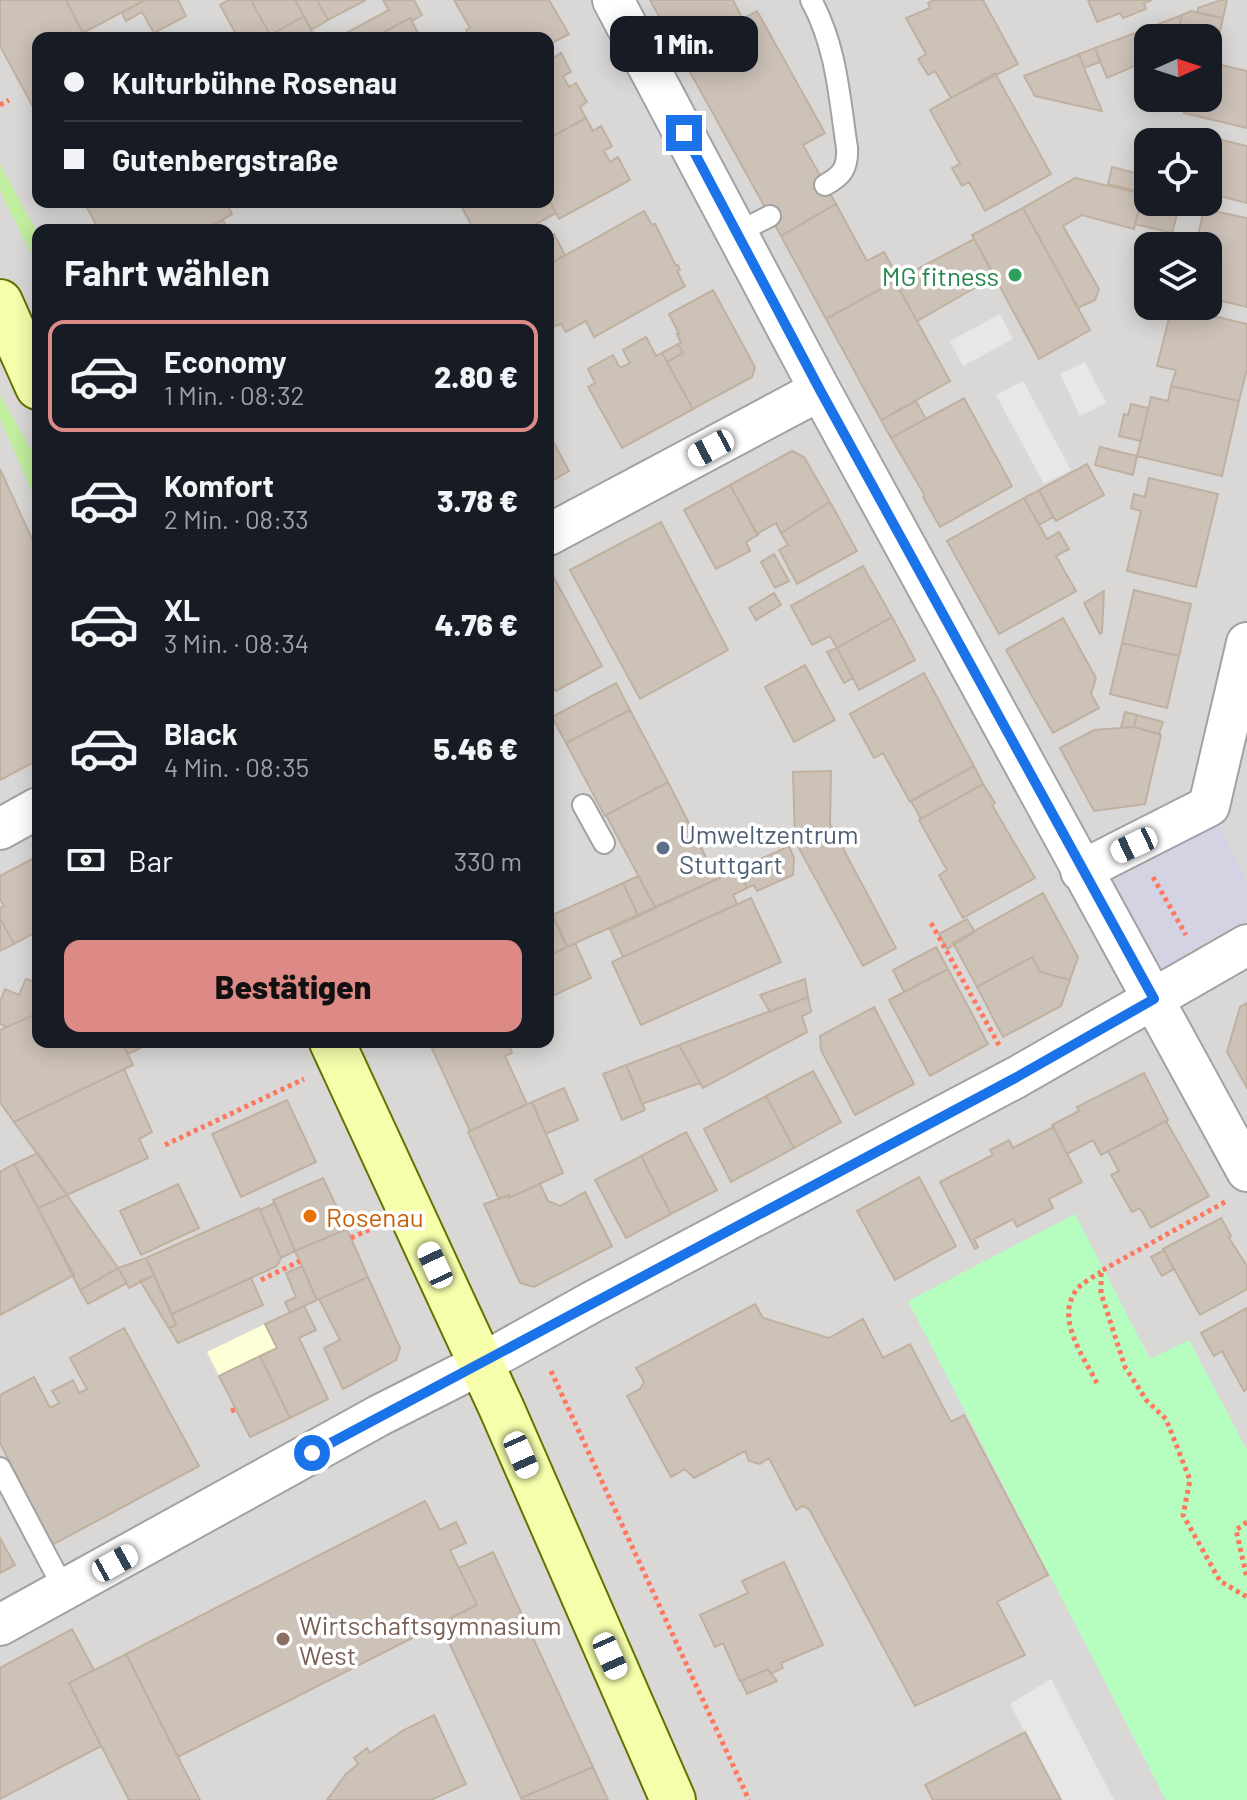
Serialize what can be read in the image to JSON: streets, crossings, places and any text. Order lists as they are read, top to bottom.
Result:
{
  "places": [
    "MG fitness",
    "Umweltzentrum Stuttgart",
    "Rosenau",
    "Wirtschaftsgymnasium West"
  ],
  "north": "right",
  "page": {
    "bubble": "1 Min.",
    "banner": ["Kulturbühne Rosenau", "Gutenbergstraße"],
    "heading": "Fahrt wählen",
    "list": [
      {
        "name": "Economy",
        "note": "1 Min. · 08:32",
        "value": "2.80 €"
      },
      {
        "name": "Komfort",
        "note": "2 Min. · 08:33",
        "value": "3.78 €"
      },
      {
        "name": "XL",
        "note": "3 Min. · 08:34",
        "value": "4.76 €"
      },
      {
        "name": "Black",
        "note": "4 Min. · 08:35",
        "value": "5.46 €"
      }
    ],
    "pay": ["Bar", "330 m"],
    "buttons": "Bestätigen"
  }
}
